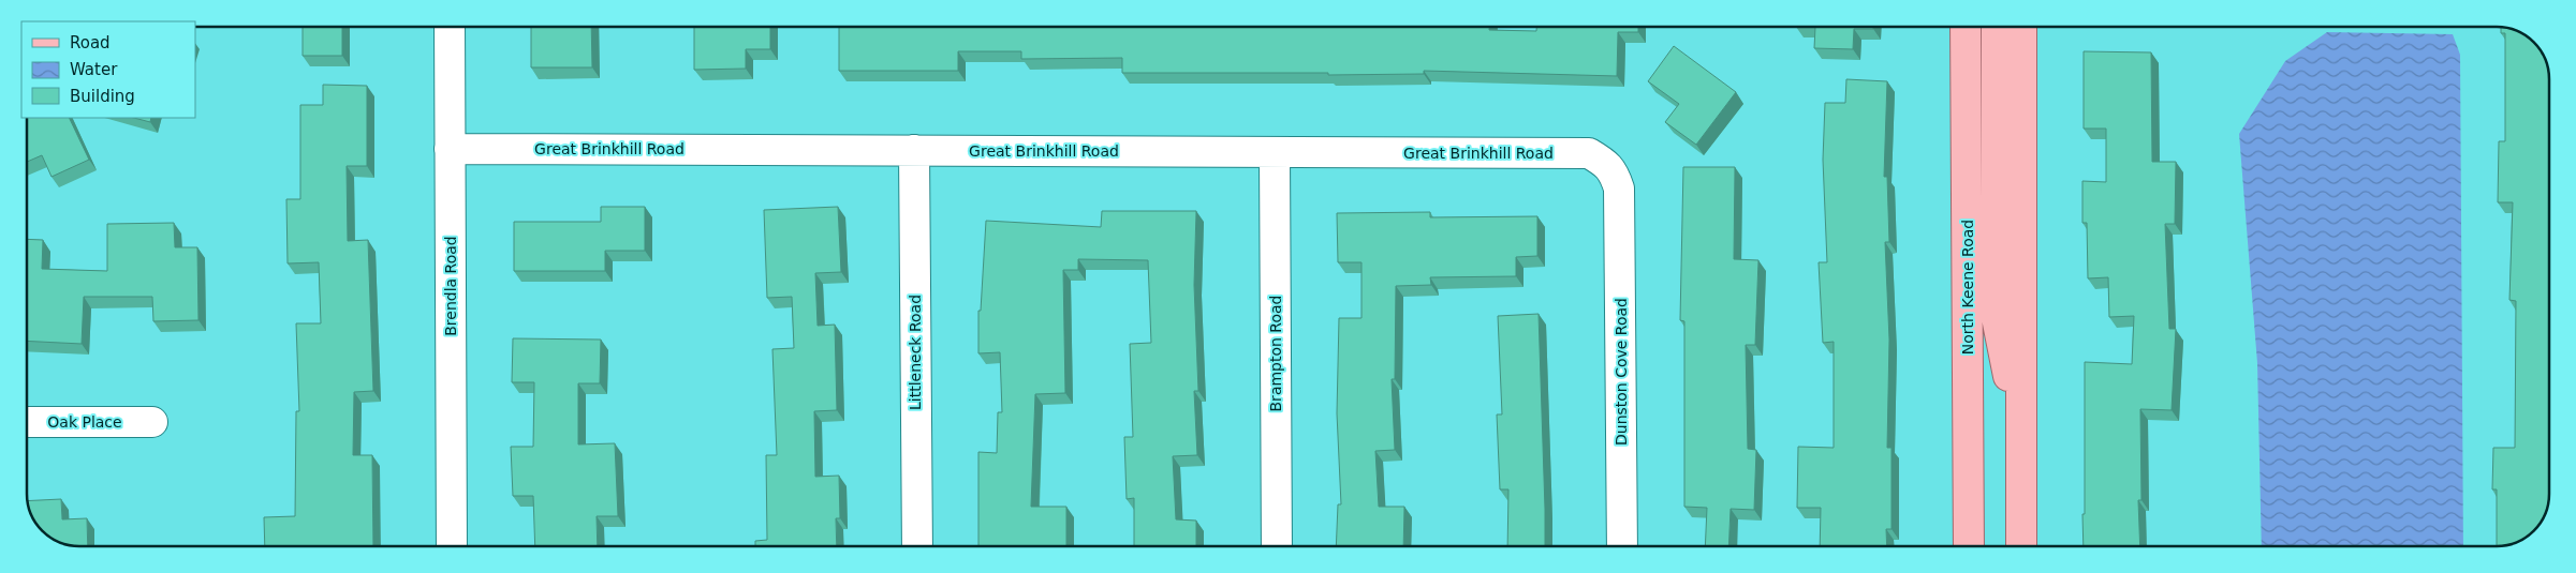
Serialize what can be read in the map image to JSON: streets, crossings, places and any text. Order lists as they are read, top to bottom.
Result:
{
  "streets": {
    "main road": ["North Keene Road"],
    "street": [
      "Great Brinkhill Road",
      "Brendla Road",
      "Littleneck Road",
      "Brampton Road",
      "Dunston Cove Road",
      "Oak Place"
    ]
  },
  "crossings": [
    ["Great Brinkhill Road", "Brendla Road"],
    ["Great Brinkhill Road", "Littleneck Road"],
    ["Great Brinkhill Road", "Brampton Road"],
    ["Great Brinkhill Road", "Dunston Cove Road"]
  ],
  "legend": ["Road", "Water", "Building"]
}
